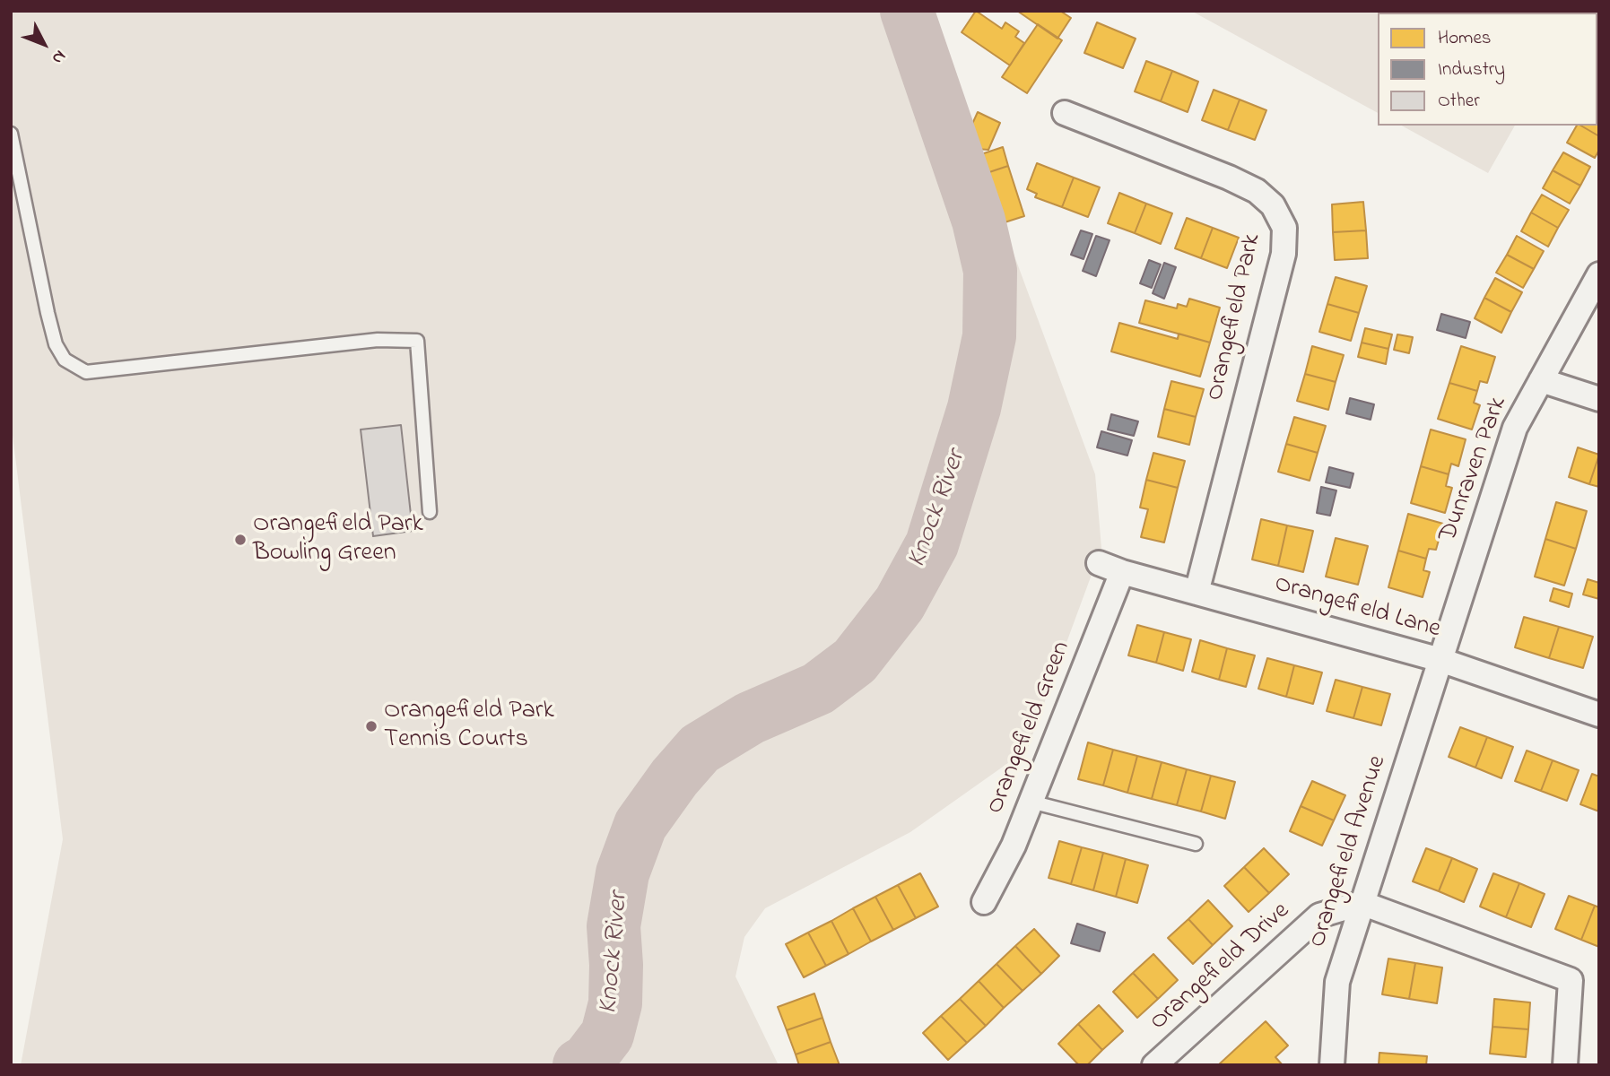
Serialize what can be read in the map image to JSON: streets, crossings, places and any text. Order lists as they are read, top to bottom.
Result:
{
  "streets": {
    "street": [
      "Orangefield Park",
      "Dunraven Park",
      "Orangefield Lane",
      "Orangefield Green",
      "Orangefield Avenue",
      "Orangefield Drive"
    ]
  },
  "crossings": [
    ["Orangefield Park", "Orangefield Lane"],
    ["Dunraven Park", "Orangefield Lane"],
    ["Dunraven Park", "Orangefield Avenue"],
    ["Orangefield Lane", "Orangefield Green"],
    ["Orangefield Lane", "Orangefield Avenue"],
    ["Orangefield Avenue", "Orangefield Drive"]
  ],
  "water": ["Knock River"],
  "places": ["Orangefield Park Bowling Green", "Orangefield Park Tennis Courts"],
  "legend": ["Homes", "Industry", "Other"],
  "north": "bottom right"
}
